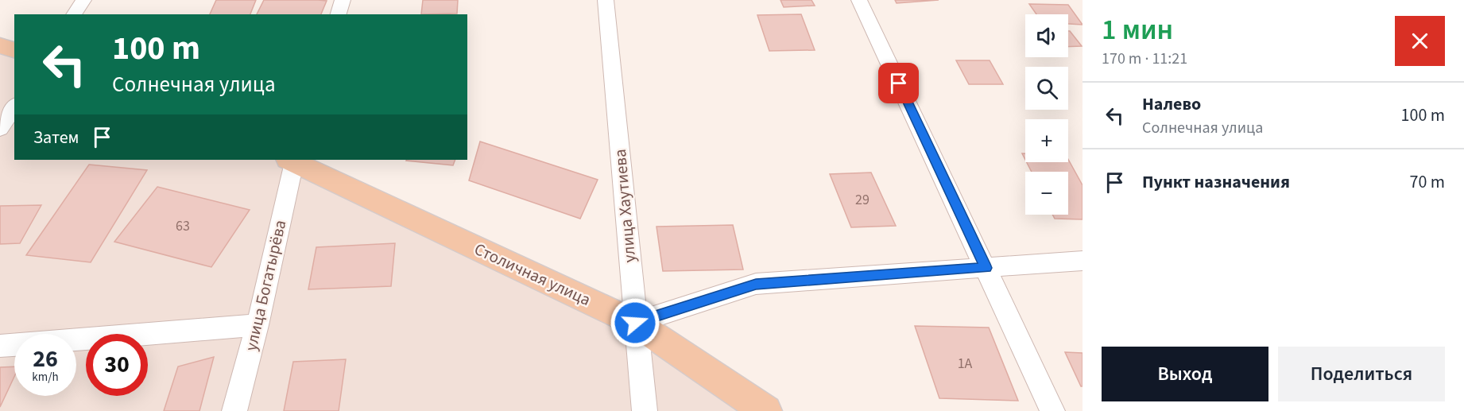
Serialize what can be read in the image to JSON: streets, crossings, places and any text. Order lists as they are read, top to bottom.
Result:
{
  "streets": {
    "main road": ["Столичная улица"],
    "street": ["улица Хаутиева", "улица Богатырёва"]
  },
  "crossings": [
    ["улица Хаутиева", "Столичная улица"],
    ["Столичная улица", "улица Богатырёва"]
  ],
  "house_numbers": ["29", "63", "1А"],
  "page": {
    "heading": ["1 мин", "170 m · 11:21"],
    "map_buttons": ["+", "−"],
    "turn": ["100 m", "Солнечная улица"],
    "list": [
      {
        "name": "Налево",
        "note": "Солнечная улица",
        "value": "100 m"
      },
      {
        "name": "Пункт назначения",
        "value": "70 m"
      }
    ],
    "then": "Затем",
    "speed": "26 km/h",
    "limit": "30",
    "buttons": ["Выход", "Поделиться"]
  }
}
